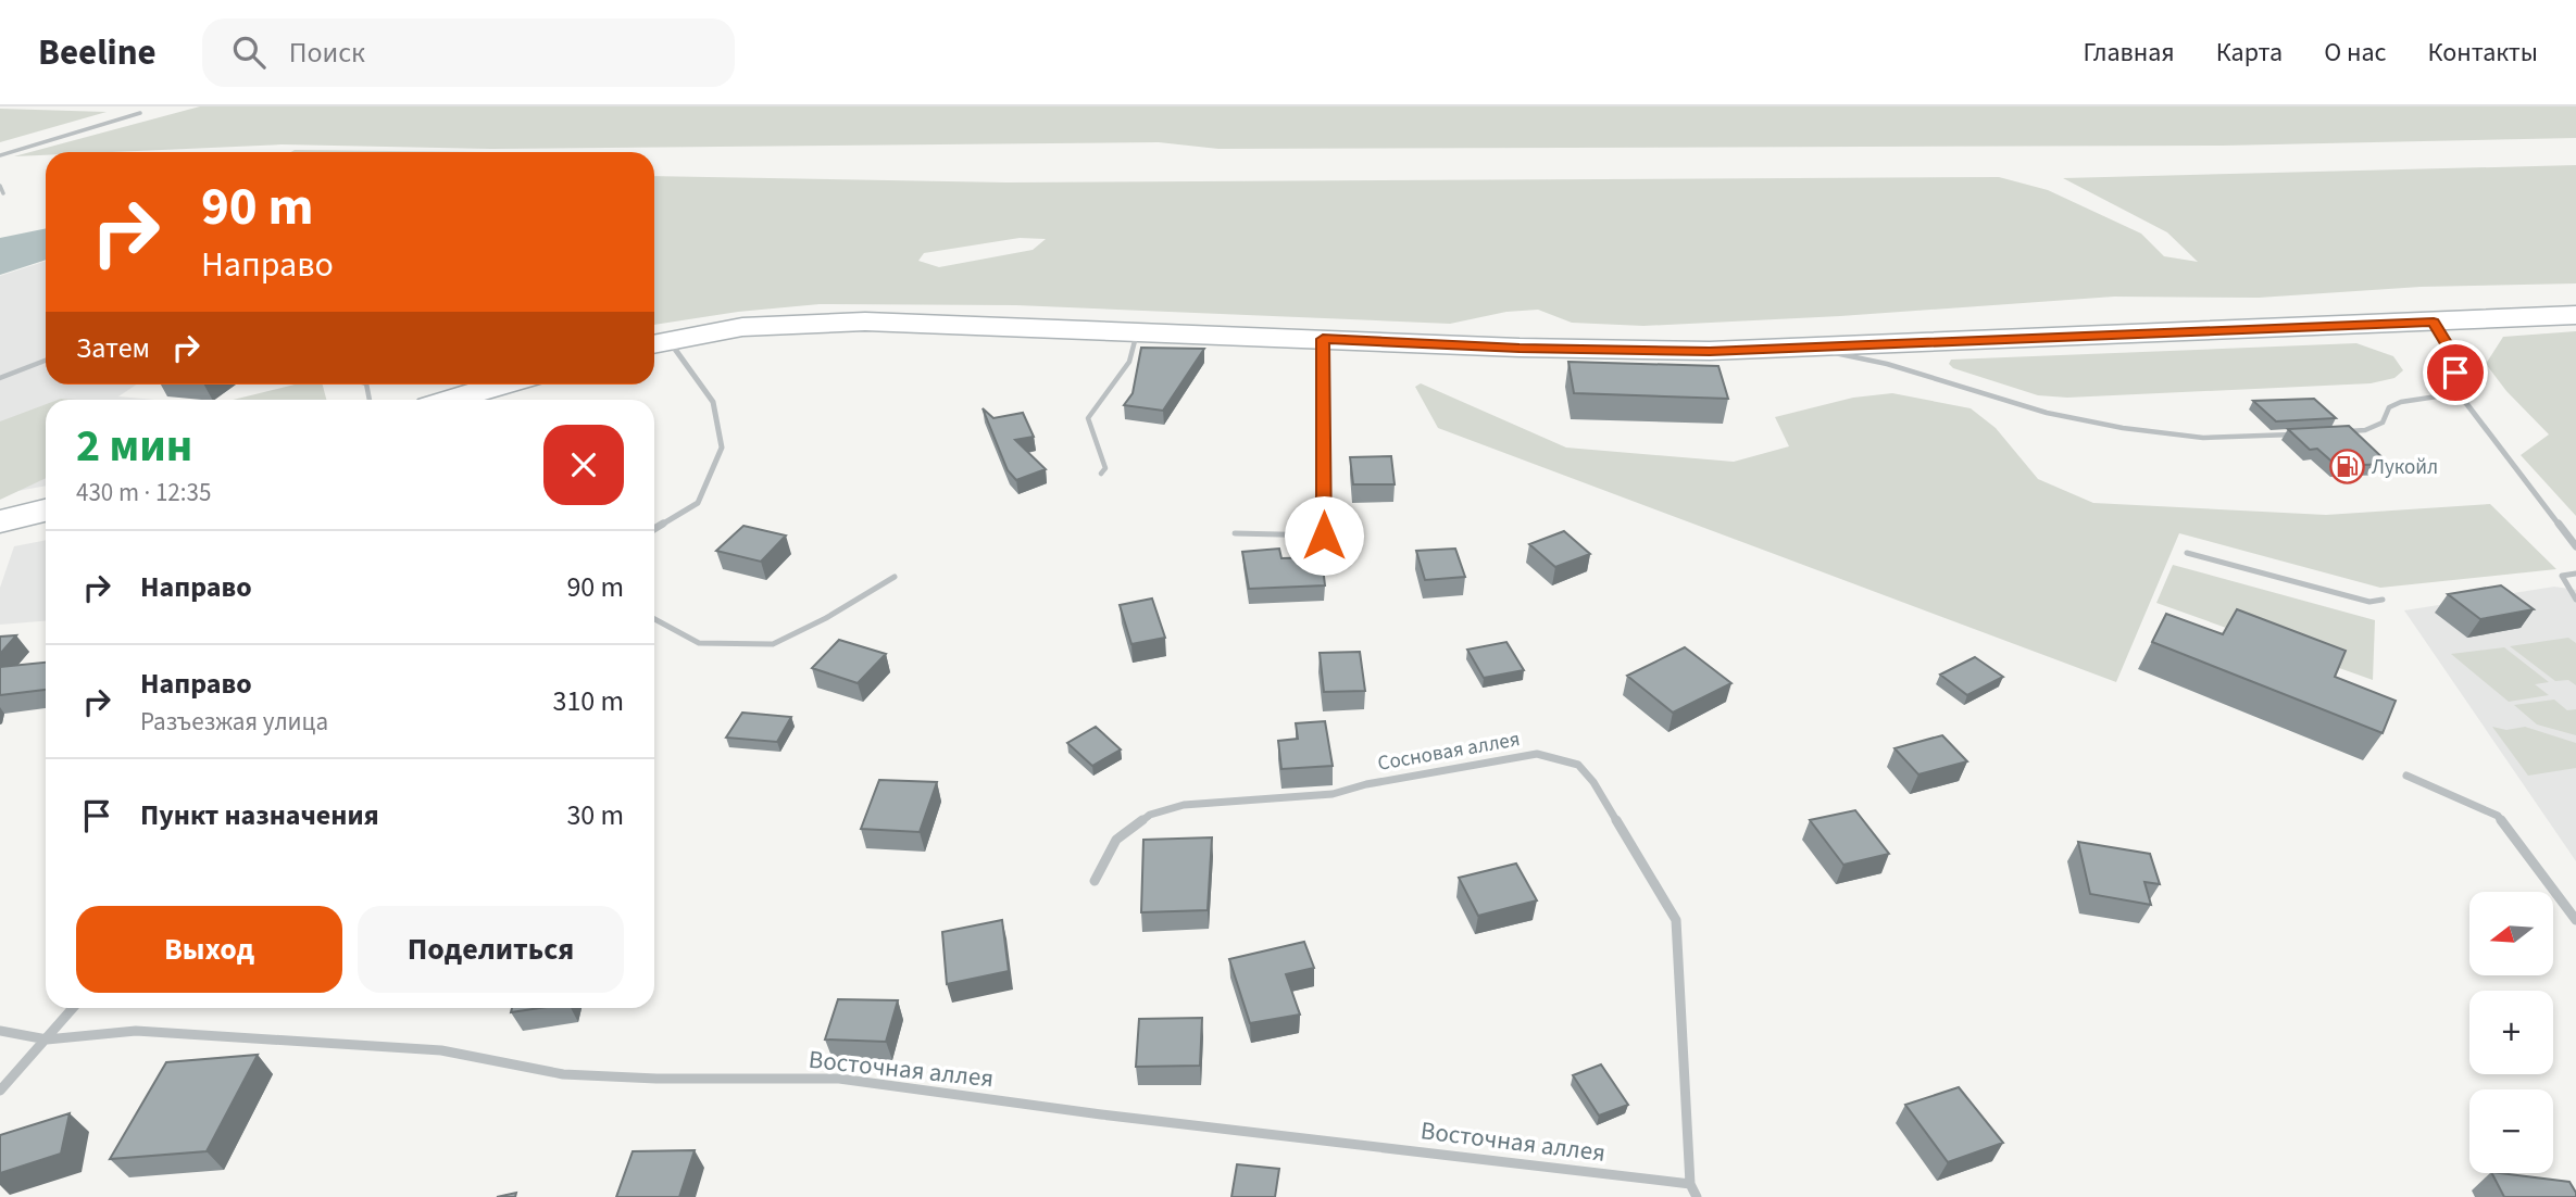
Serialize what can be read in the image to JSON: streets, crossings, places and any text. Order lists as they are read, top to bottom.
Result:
{
  "streets": {
    "street": ["Сосновая аллея", "Восточная аллея"]
  },
  "crossings": [
    ["Сосновая аллея", "Восточная аллея"]
  ],
  "places": {
    "fuel station": ["Лукойл"]
  },
  "north": "left",
  "page": {
    "header": "Beeline",
    "search": "Поиск",
    "nav": [
      "Главная",
      "Карта",
      "О нас",
      "Контакты"
    ],
    "turn": ["90 m", "Направо"],
    "then": "Затем",
    "heading": ["2 мин", "430 m · 12:35"],
    "list": [
      {
        "name": "Направо",
        "value": "90 m"
      },
      {
        "name": "Направо",
        "note": "Разъезжая улица",
        "value": "310 m"
      },
      {
        "name": "Пункт назначения",
        "value": "30 m"
      }
    ],
    "buttons": ["Выход", "Поделиться"],
    "map_buttons": ["+", "−"]
  }
}
